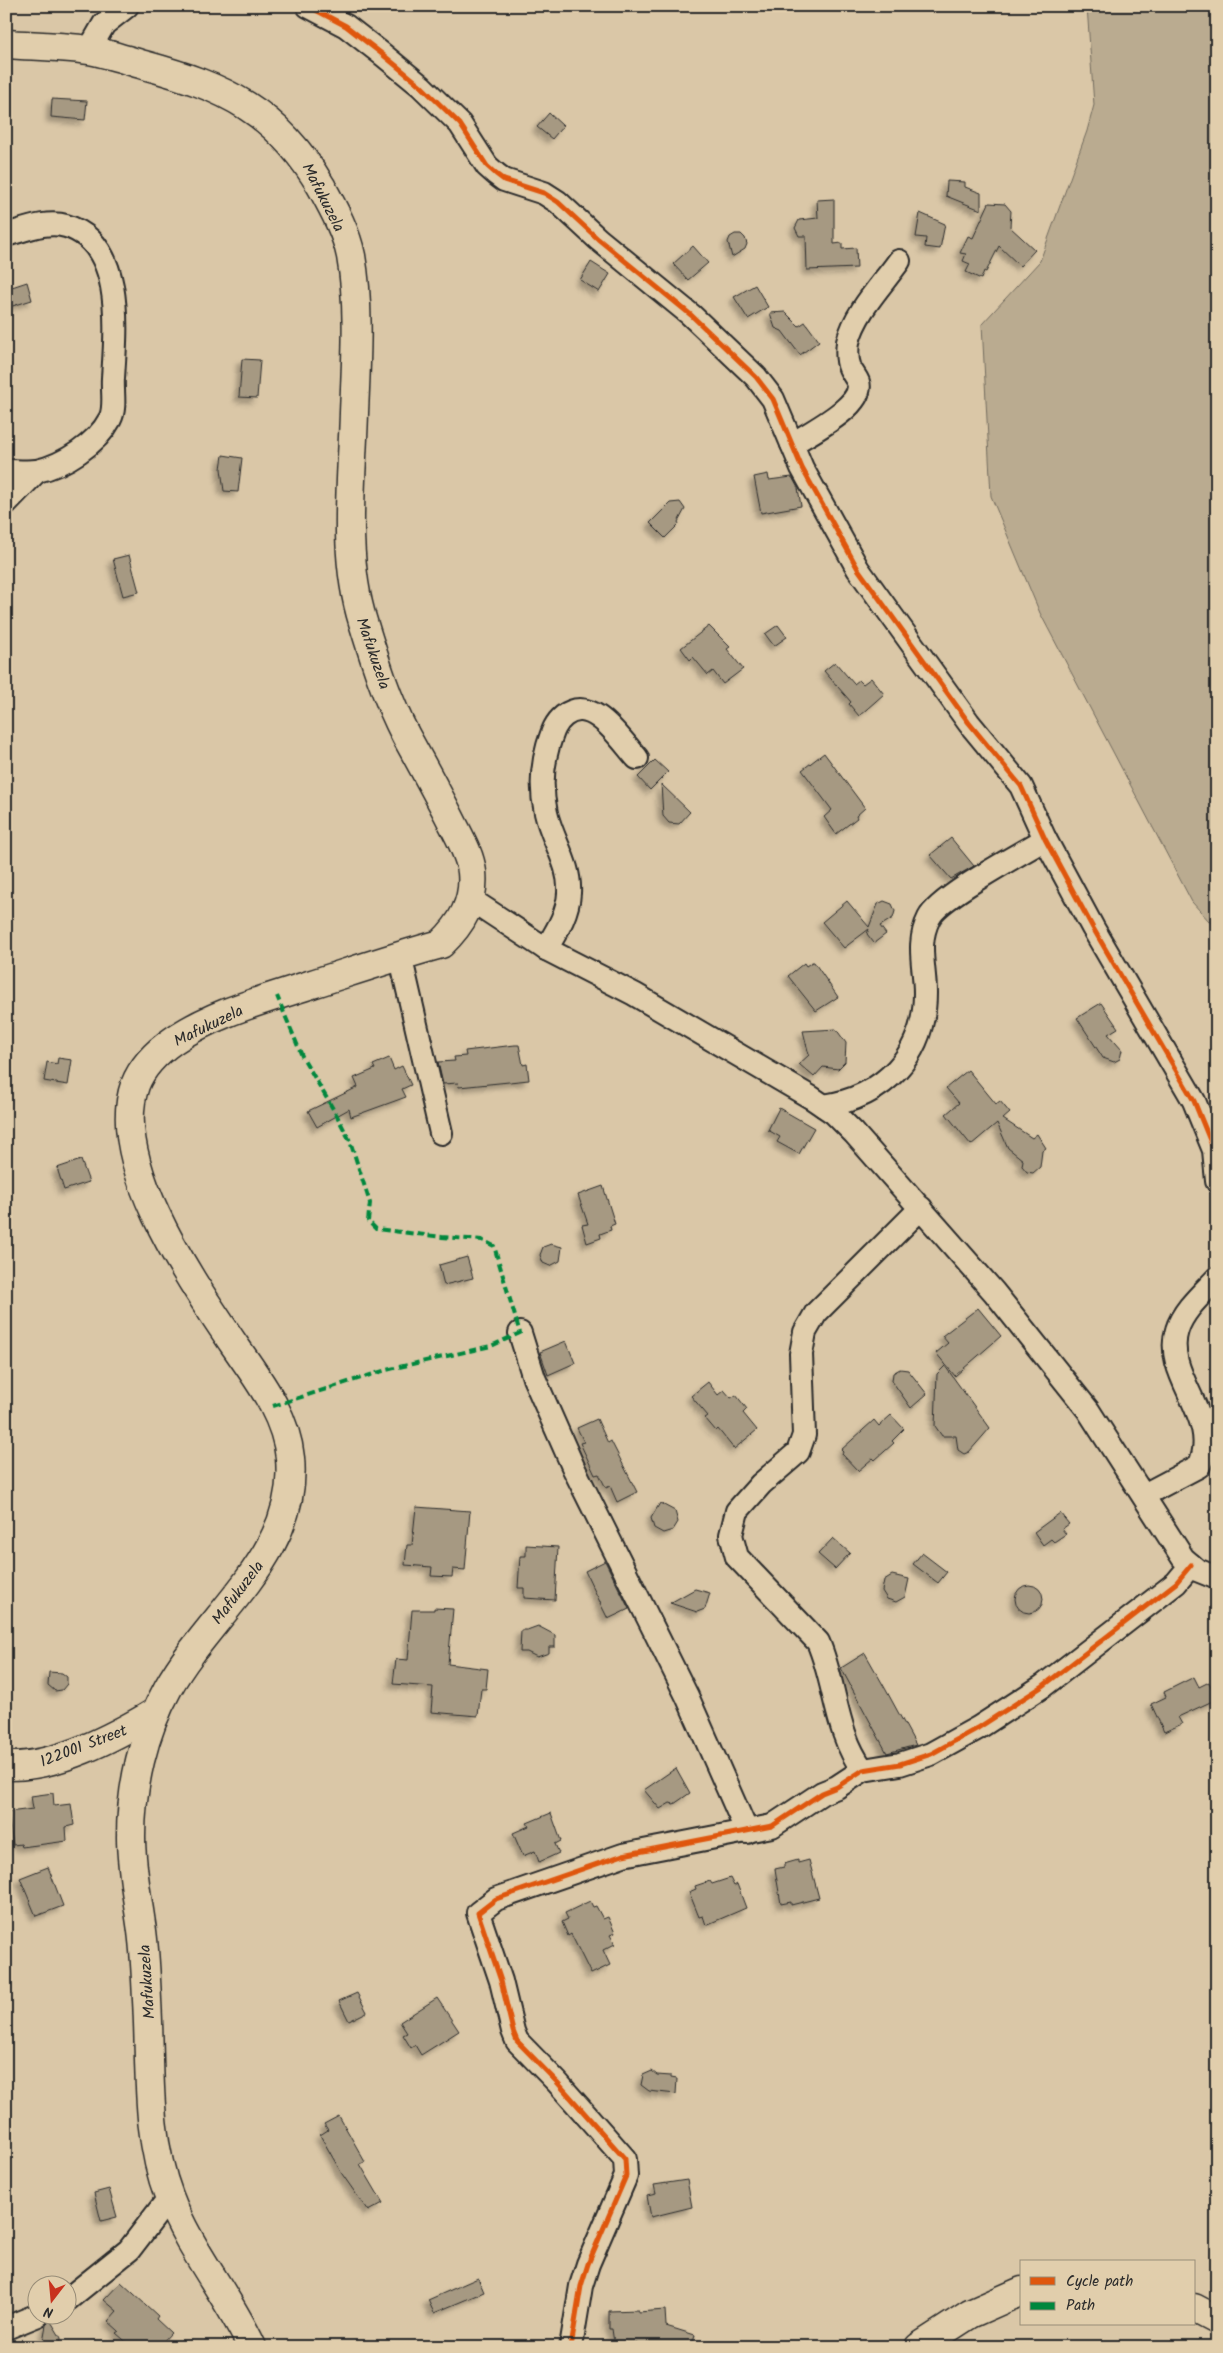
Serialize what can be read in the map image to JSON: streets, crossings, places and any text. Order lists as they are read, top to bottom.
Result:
{
  "streets": {
    "main road": ["Mafukuzela", "122001 Street"]
  },
  "crossings": [
    ["Mafukuzela", "122001 Street"]
  ],
  "legend": ["Cycle path", "Path"],
  "north": "bottom"
}
